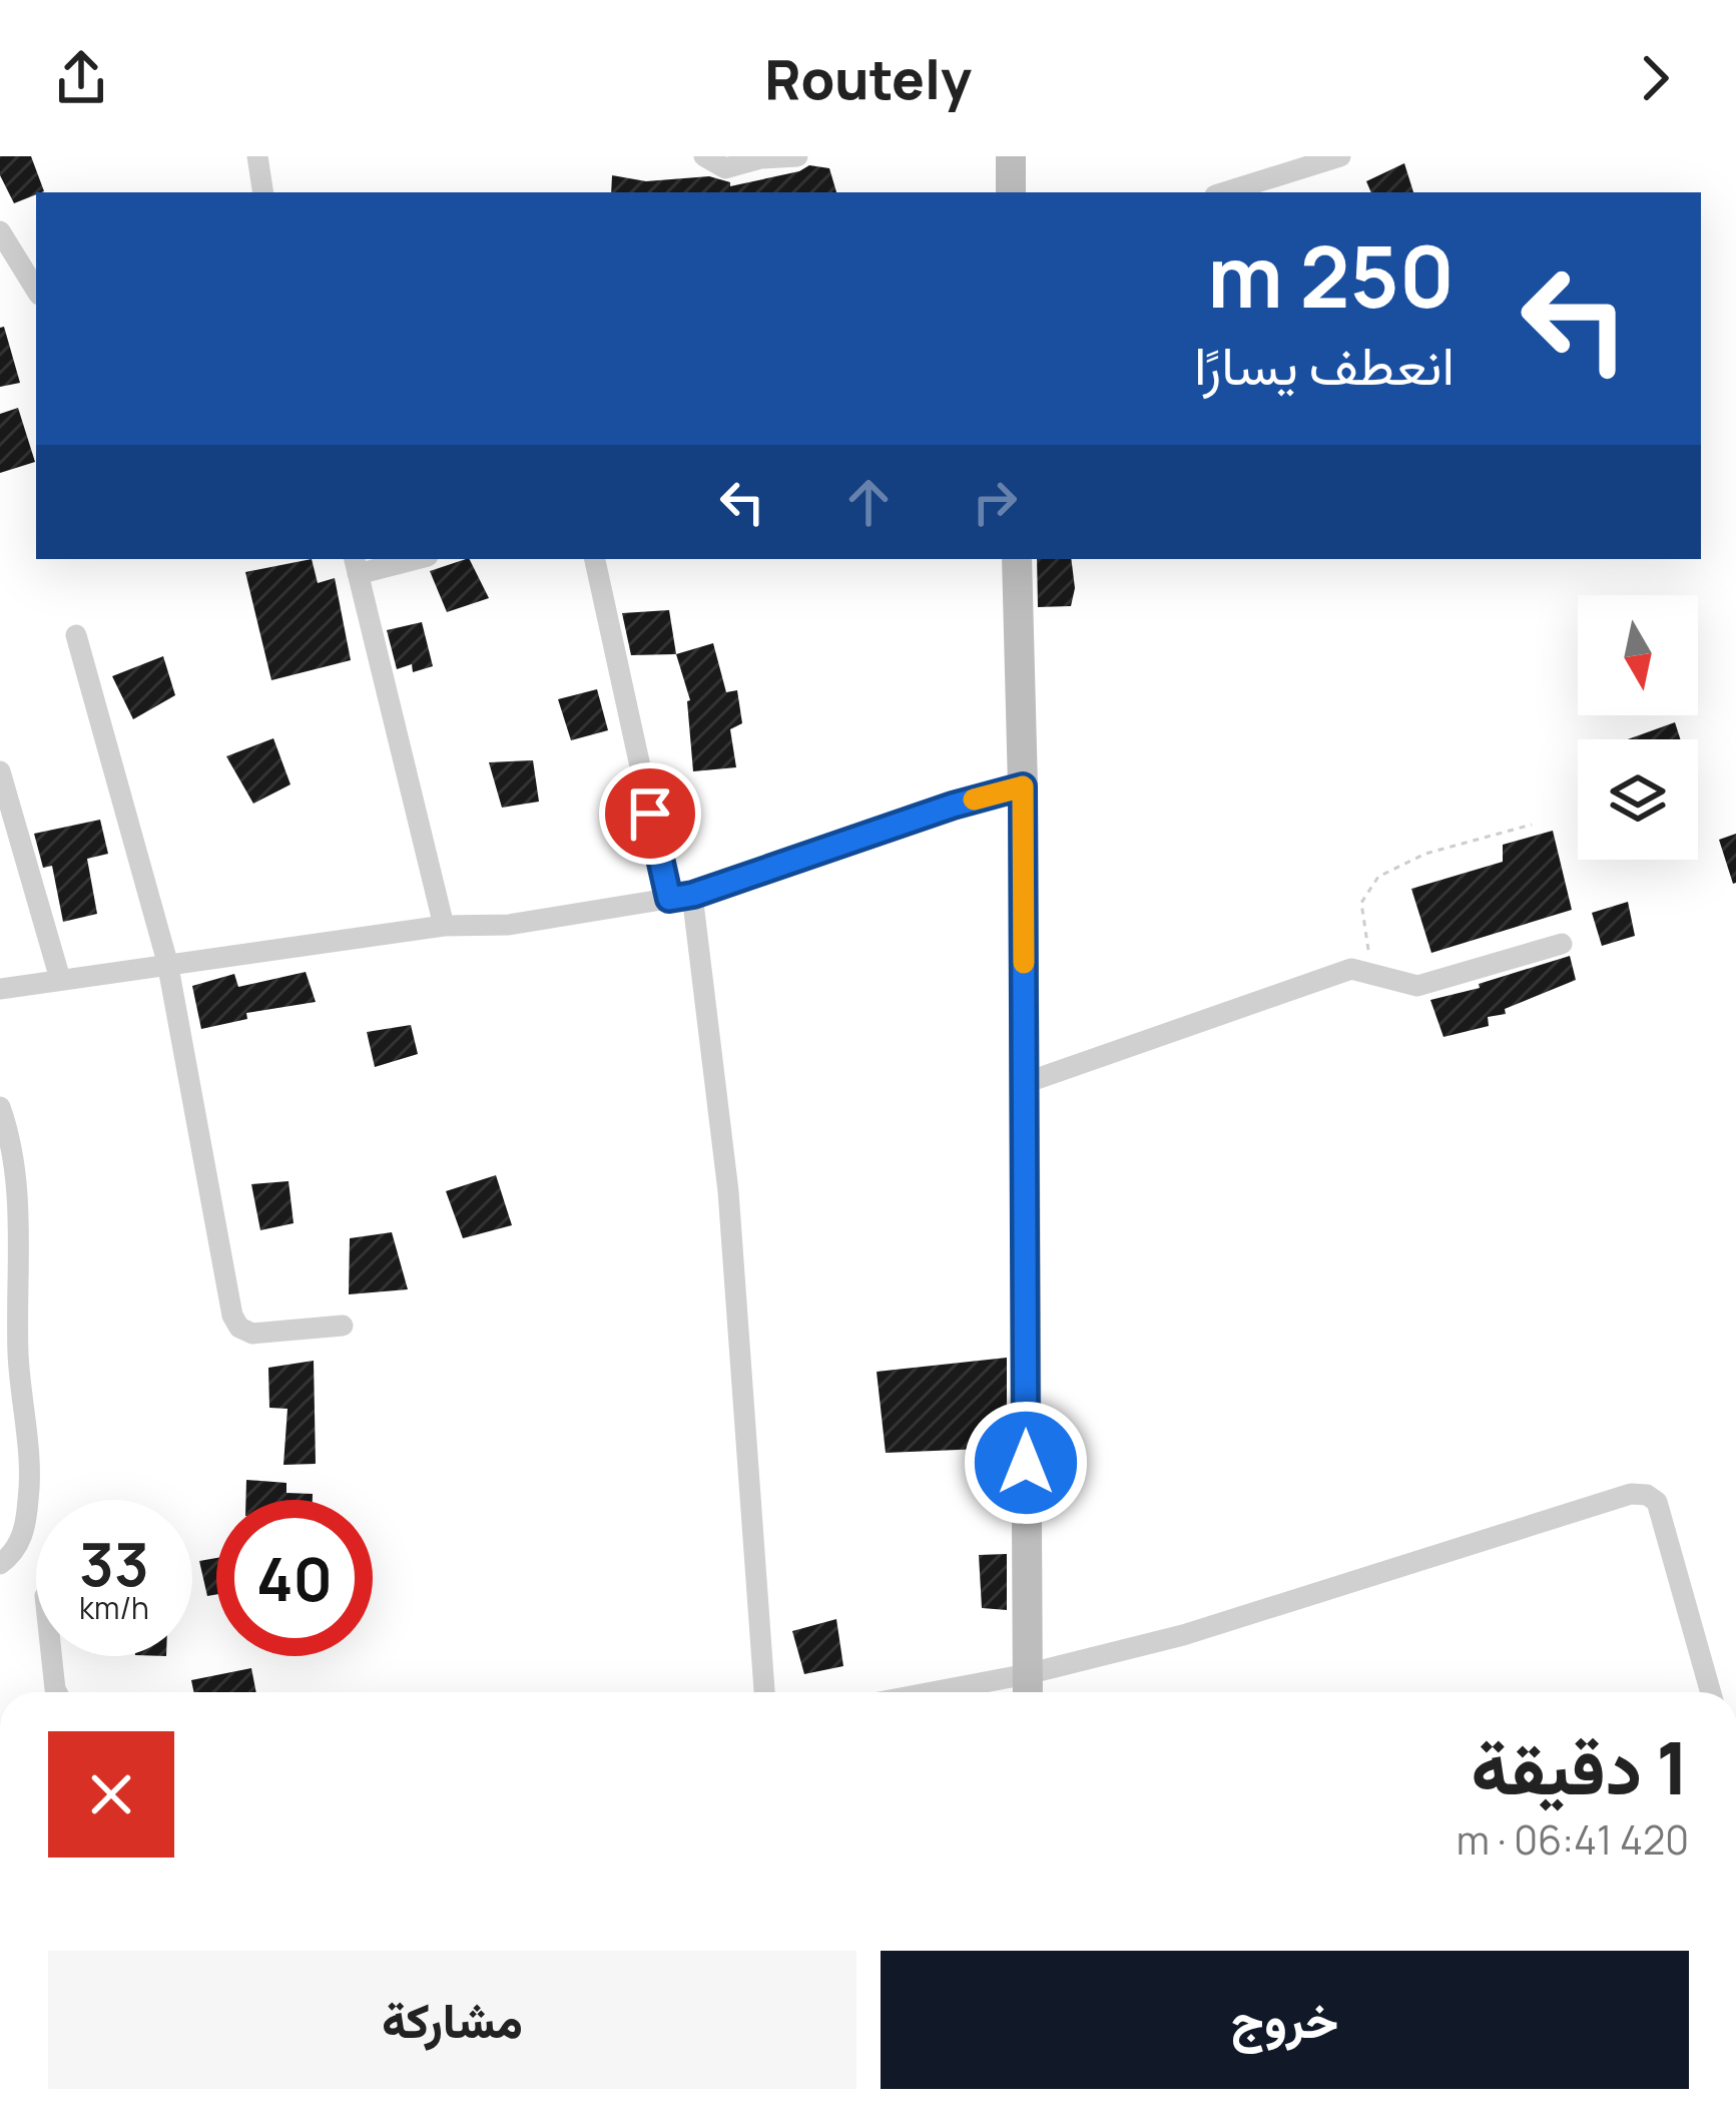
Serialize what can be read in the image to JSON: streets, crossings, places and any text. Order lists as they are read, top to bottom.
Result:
{
  "north": "bottom",
  "page": {
    "header": "Routely",
    "turn": ["250 m", "انعطف يسارًا"],
    "speed": "33 km/h",
    "limit": "40",
    "heading": ["1 دقيقة", "420 m · 06:41"],
    "buttons": ["خروج", "مشاركة"]
  }
}
